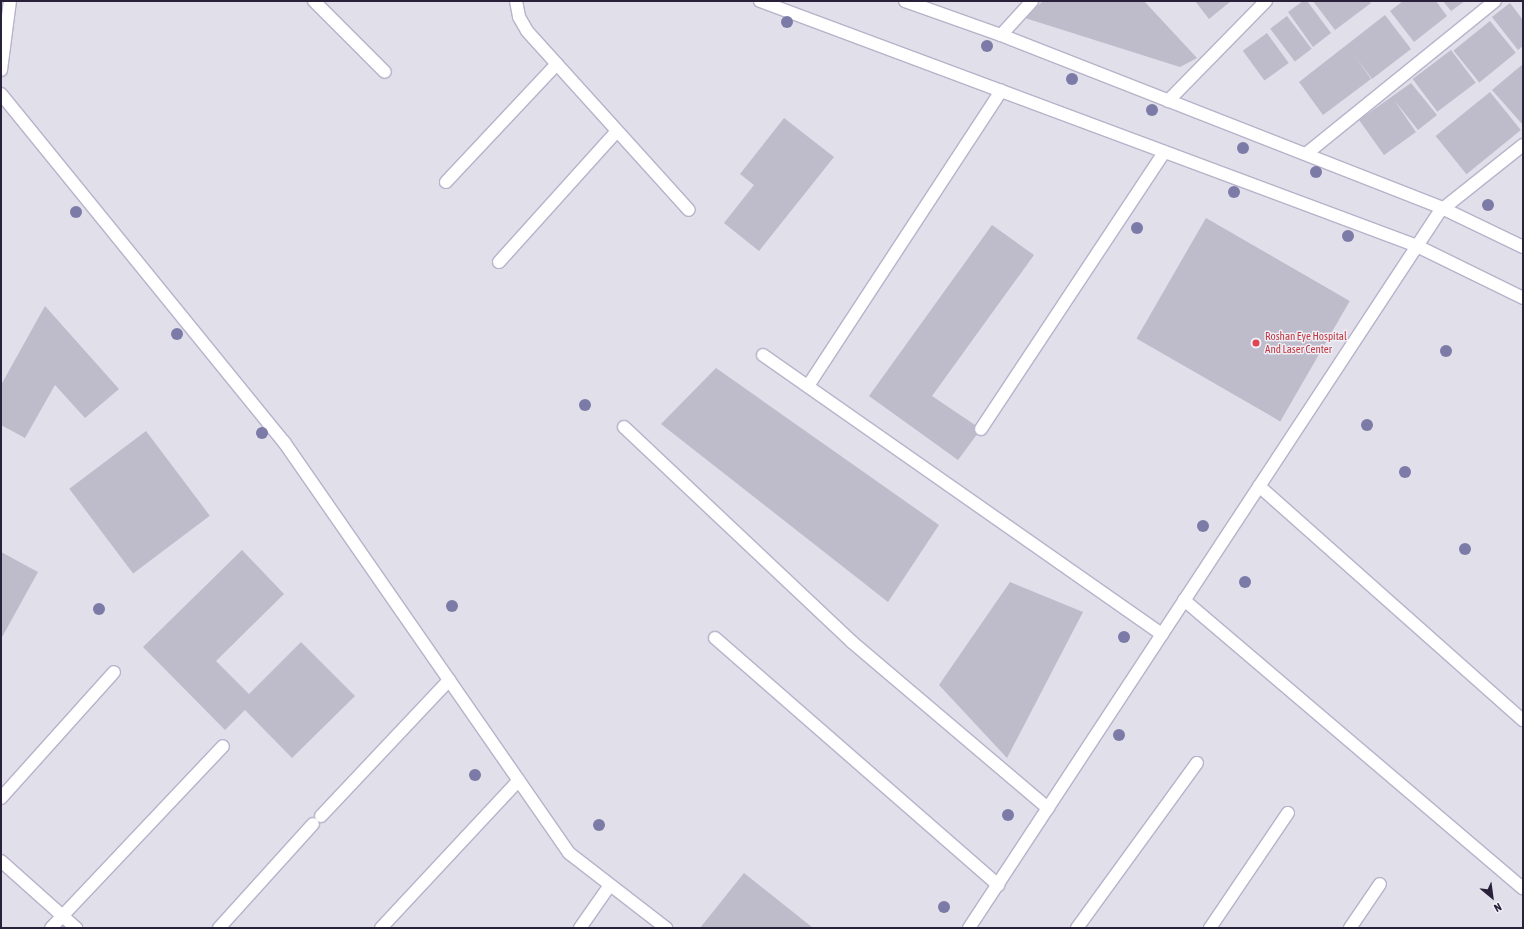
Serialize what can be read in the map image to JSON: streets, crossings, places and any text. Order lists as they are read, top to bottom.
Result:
{
  "places": ["Roshan Eye Hospital And Laser Center"],
  "north": "bottom right"
}
